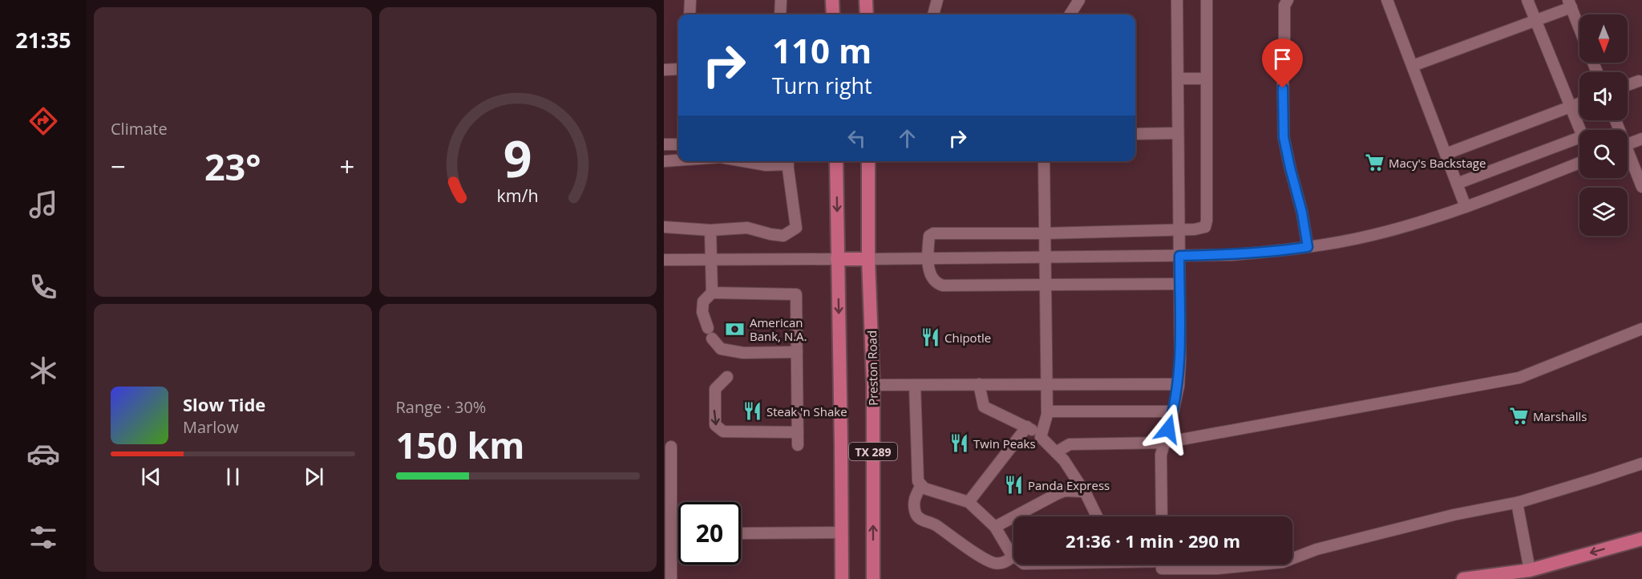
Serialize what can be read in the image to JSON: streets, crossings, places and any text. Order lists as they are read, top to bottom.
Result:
{
  "streets": {
    "main road": ["Preston Road", "TX 289"]
  },
  "places": {
    "supermarket": ["Macy's Backstage", "Marshalls"],
    "bank": ["American Bank, N.A."],
    "restaurant": [
      "Chipotle",
      "Steak 'n Shake",
      "Twin Peaks",
      "Panda Express"
    ]
  },
  "north": "bottom",
  "page": {
    "tabs": "21:35",
    "tile": [
      "Climate",
      ["Range · 30%", "150 km"]
    ],
    "turn": ["110 m", "Turn right"],
    "heat": ["−", "23°", "+"],
    "song": ["Slow Tide", "Marlow"],
    "limit": "20",
    "trip": "21:36 · 1 min · 290 m",
    "gauge": ["9", "km/h"]
  }
}
